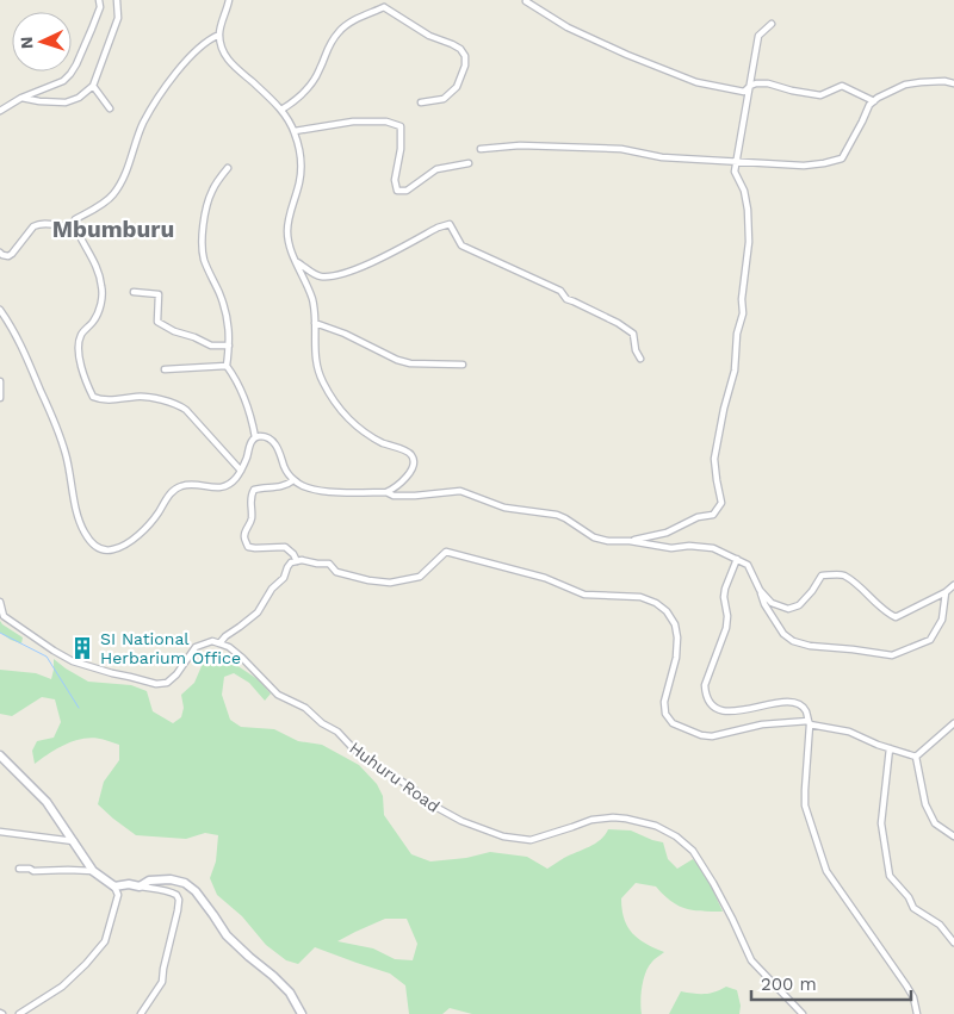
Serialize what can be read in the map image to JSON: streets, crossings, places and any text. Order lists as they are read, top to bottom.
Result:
{
  "streets": {
    "street": ["Huhuru Road"]
  },
  "districts": ["Mbumburu"],
  "places": {
    "building": ["SI National Herbarium Office"]
  },
  "scale_bar": "200 m",
  "north": "left"
}
